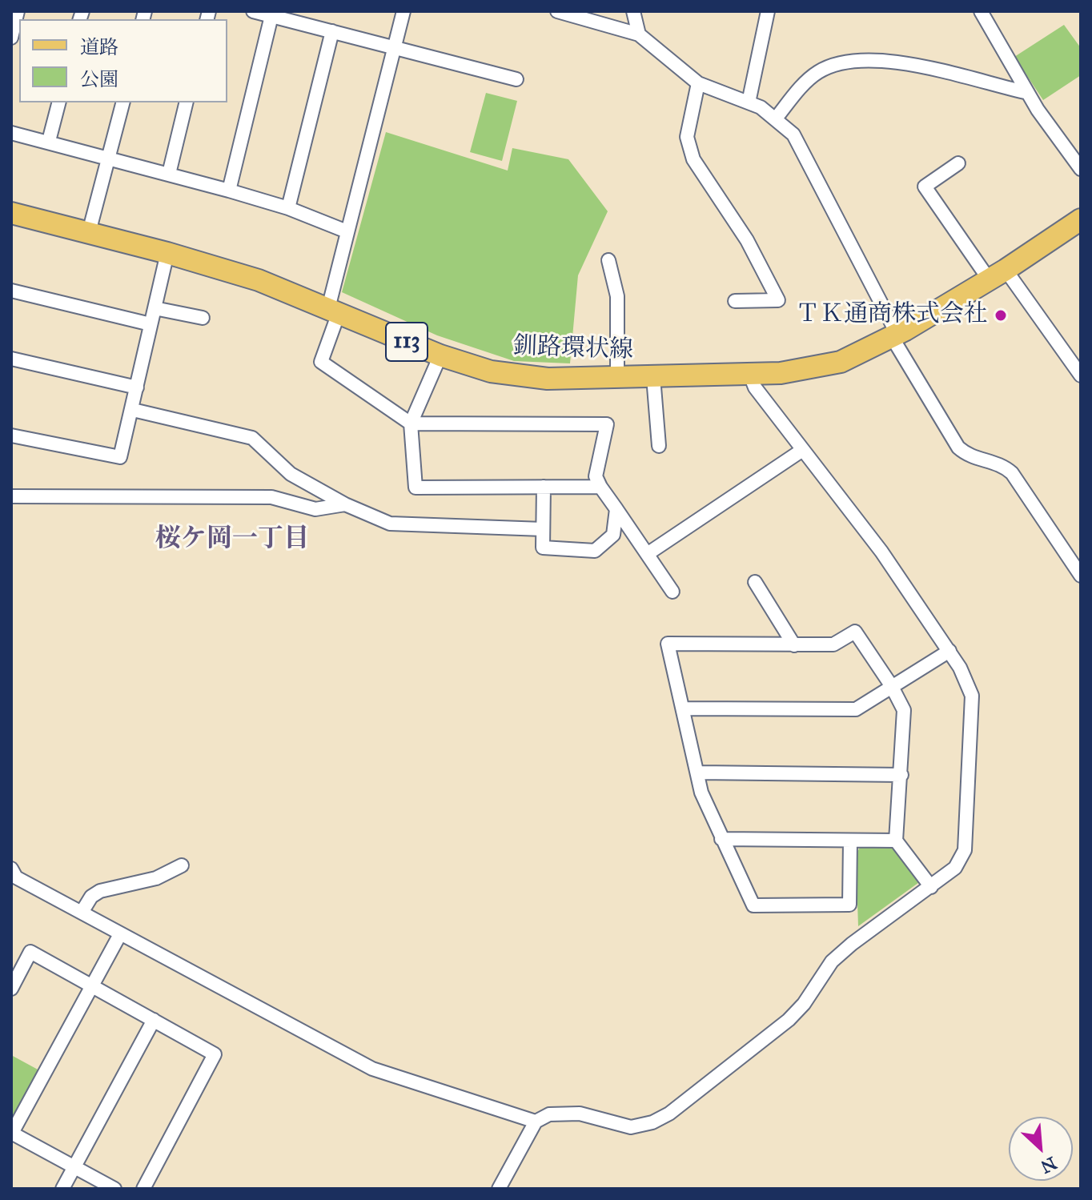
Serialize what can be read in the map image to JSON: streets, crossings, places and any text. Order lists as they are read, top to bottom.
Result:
{
  "streets": {
    "main road": ["113", "釧路環状線"]
  },
  "districts": ["桜ケ岡一丁目"],
  "places": ["ＴＫ通商株式会社"],
  "legend": ["道路", "公園"],
  "north": "bottom right"
}
